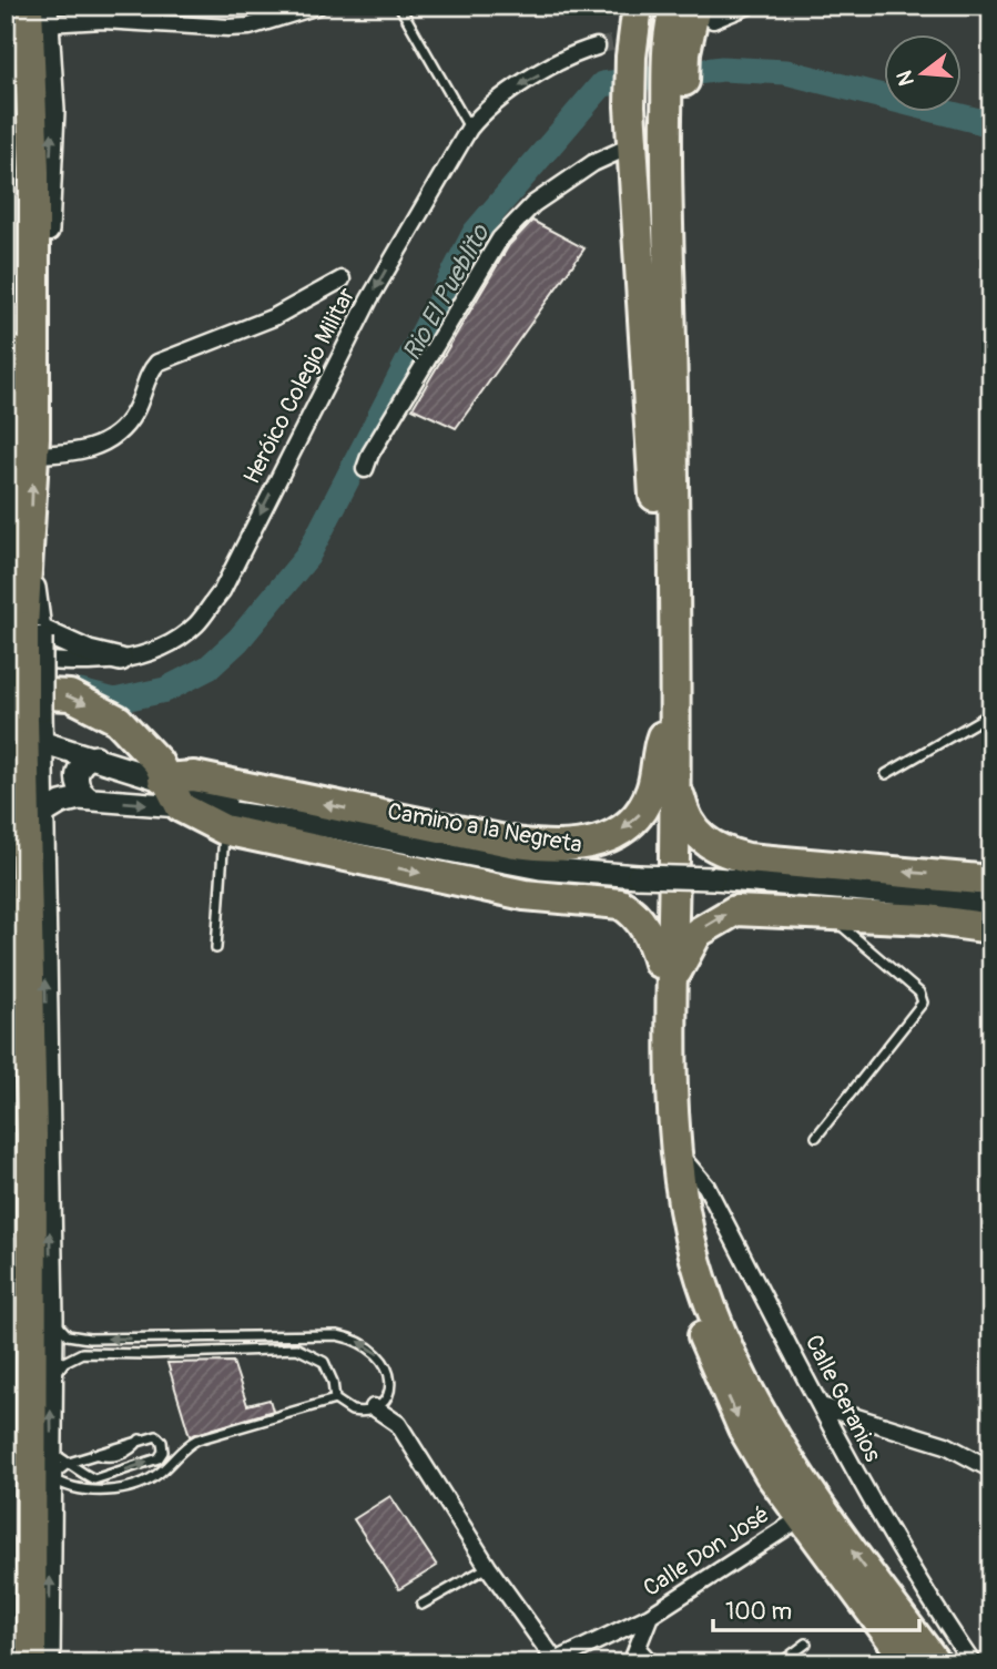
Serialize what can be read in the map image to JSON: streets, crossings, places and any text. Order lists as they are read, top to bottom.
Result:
{
  "streets": {
    "street": [
      "Heróico Colegio Militar",
      "Camino a la Negreta",
      "Calle Geranios",
      "Calle Don José"
    ]
  },
  "water": ["Rio El Pueblito"],
  "scale_bar": "100 m",
  "north": "left"
}
